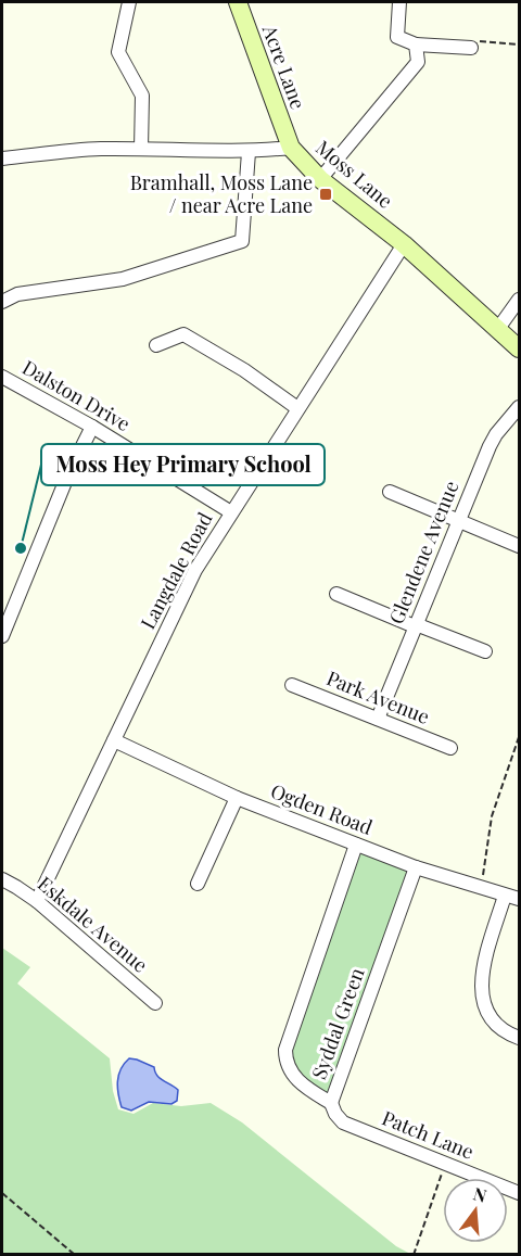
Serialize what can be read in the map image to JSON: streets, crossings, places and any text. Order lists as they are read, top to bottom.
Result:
{
  "streets": {
    "main road": ["Acre Lane", "Moss Lane"],
    "street": [
      "Dalston Drive",
      "Glendene Avenue",
      "Langdale Road",
      "Park Avenue",
      "Ogden Road",
      "Eskdale Avenue",
      "Syddal Green",
      "Patch Lane"
    ]
  },
  "crossings": [
    ["Acre Lane", "Moss Lane"],
    ["Moss Lane", "Langdale Road"],
    ["Dalston Drive", "Langdale Road"],
    ["Glendene Avenue", "Park Avenue"],
    ["Langdale Road", "Ogden Road"],
    ["Langdale Road", "Eskdale Avenue"],
    ["Ogden Road", "Syddal Green"],
    ["Syddal Green", "Patch Lane"]
  ],
  "places": {
    "transit": ["Bramhall, Moss Lane / near Acre Lane"],
    "other": ["Moss Hey Primary School"]
  },
  "north": "top"
}
